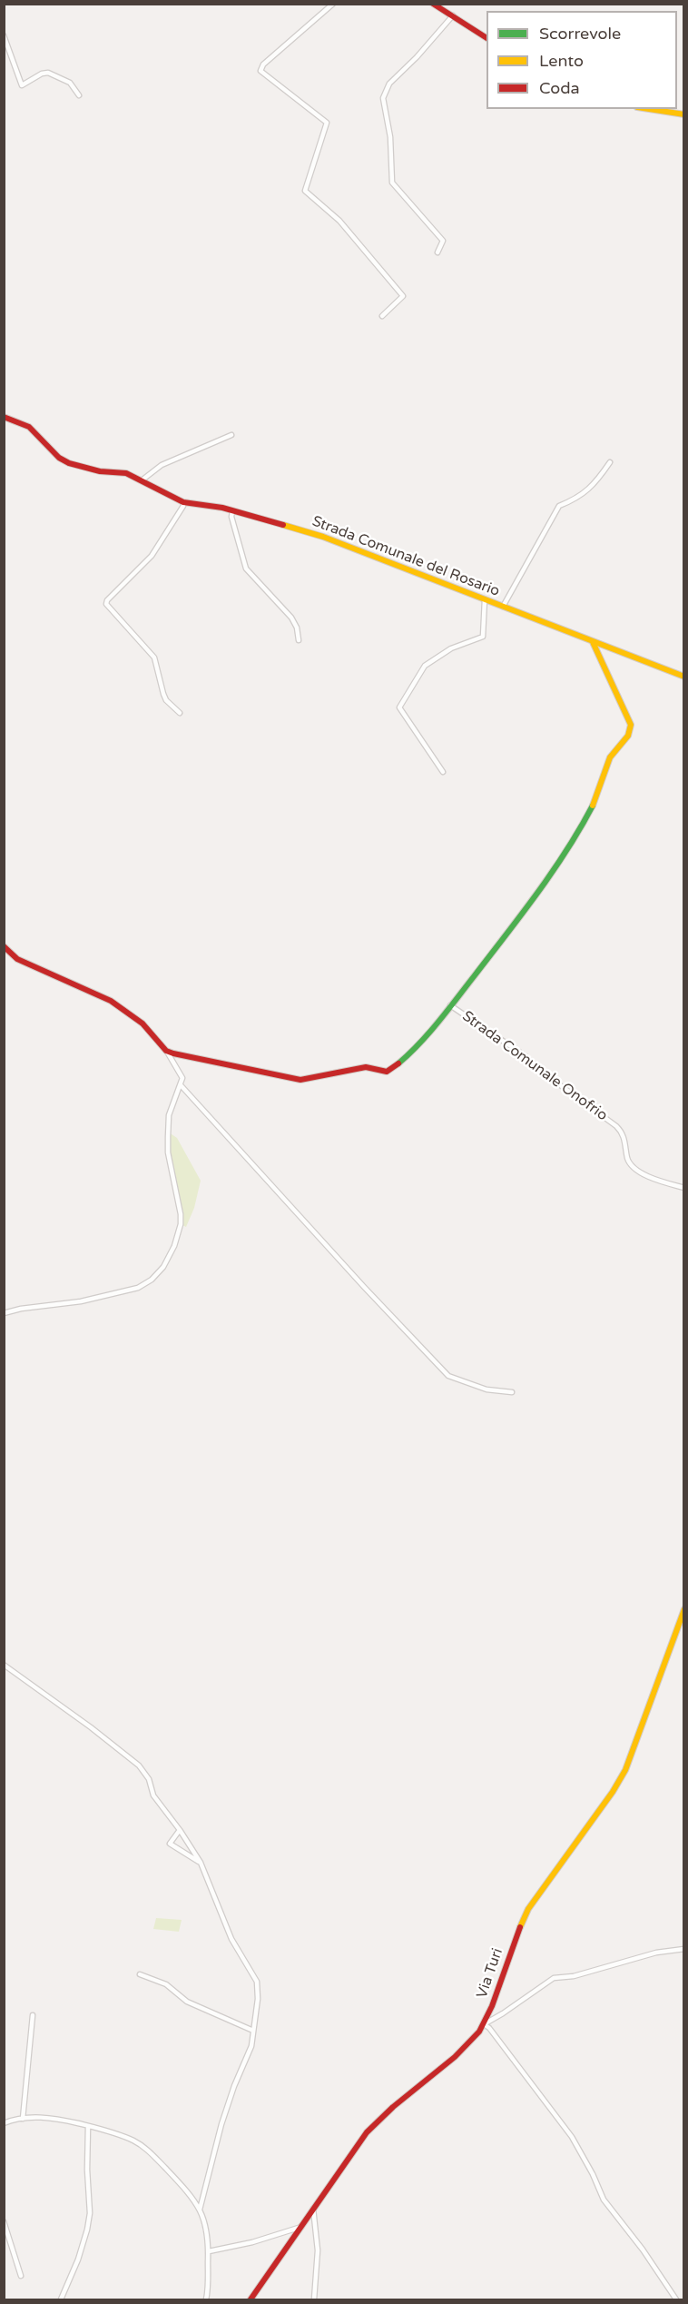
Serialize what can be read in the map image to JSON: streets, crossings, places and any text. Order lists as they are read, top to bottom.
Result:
{
  "streets": {
    "street": ["Strada Comunale del Rosario", "Strada Comunale Onofrio", "Via Turi"]
  },
  "legend": ["Scorrevole", "Lento", "Coda"]
}
